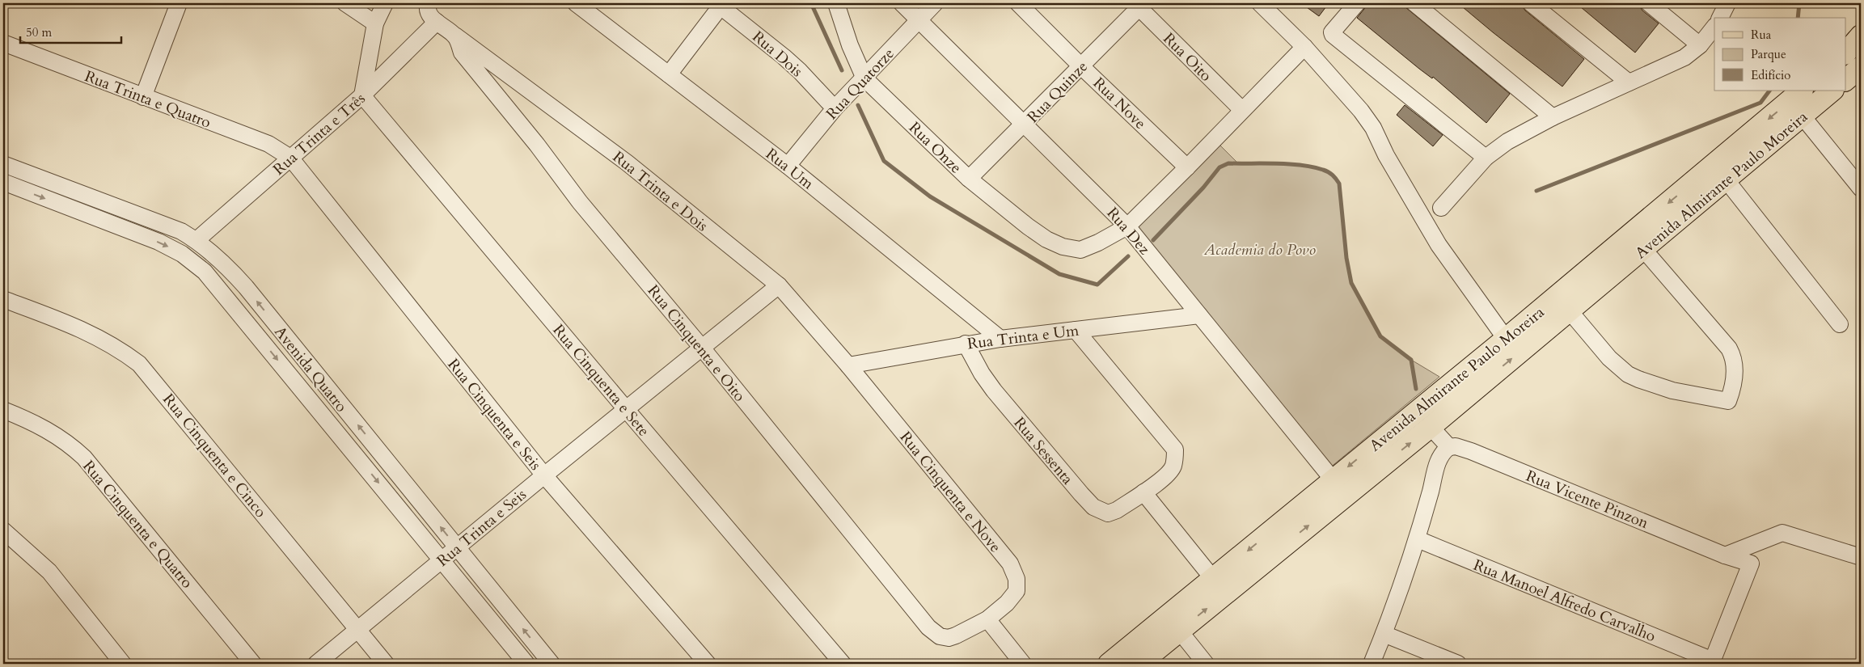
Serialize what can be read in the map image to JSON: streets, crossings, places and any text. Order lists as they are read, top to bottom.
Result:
{
  "streets": {
    "main road": ["Avenida Almirante Paulo Moreira"],
    "street": [
      "Rua Dois",
      "Rua Oito",
      "Rua Quatorze",
      "Rua Quinze",
      "Rua Trinta e Quatro",
      "Rua Nove",
      "Rua Trinta e Três",
      "Rua Onze",
      "Rua Um",
      "Rua Trinta e Dois",
      "Rua Dez",
      "Rua Trinta e Um",
      "Rua Cinquenta e Oito",
      "Avenida Quatro",
      "Rua Cinquenta e Sete",
      "Rua Cinquenta e Seis",
      "Rua Sessenta",
      "Rua Cinquenta e Cinco",
      "Rua Cinquenta e Nove",
      "Rua Vicente Pinzon",
      "Rua Cinquenta e Quatro",
      "Rua Trinta e Seis",
      "Rua Manoel Alfredo Carvalho"
    ]
  },
  "crossings": [
    ["Rua Dois", "Rua Quatorze"],
    ["Rua Oito", "Rua Quinze"],
    ["Rua Quatorze", "Rua Onze"],
    ["Rua Quatorze", "Rua Um"],
    ["Rua Quatorze", "Rua Dez"],
    ["Rua Quinze", "Rua Nove"],
    ["Rua Quinze", "Rua Onze"],
    ["Rua Quinze", "Rua Dez"],
    ["Rua Trinta e Quatro", "Rua Trinta e Três"],
    ["Rua Trinta e Quatro", "Rua Cinquenta e Seis"],
    ["Rua Trinta e Três", "Avenida Quatro"],
    ["Rua Trinta e Três", "Rua Cinquenta e Sete"],
    ["Rua Trinta e Três", "Rua Cinquenta e Seis"],
    ["Rua Onze", "Rua Dez"],
    ["Rua Um", "Rua Trinta e Um"],
    ["Avenida Almirante Paulo Moreira", "Rua Dez"],
    ["Rua Trinta e Dois", "Rua Trinta e Um"],
    ["Rua Trinta e Dois", "Rua Cinquenta e Oito"],
    ["Rua Trinta e Dois", "Rua Cinquenta e Nove"],
    ["Rua Trinta e Dois", "Rua Trinta e Seis"],
    ["Rua Dez", "Rua Trinta e Um"],
    ["Rua Trinta e Um", "Rua Sessenta"],
    ["Rua Trinta e Um", "Rua Cinquenta e Nove"],
    ["Rua Cinquenta e Oito", "Rua Cinquenta e Nove"],
    ["Rua Cinquenta e Oito", "Rua Trinta e Seis"],
    ["Avenida Quatro", "Rua Trinta e Seis"],
    ["Rua Cinquenta e Sete", "Rua Trinta e Seis"],
    ["Rua Cinquenta e Seis", "Rua Trinta e Seis"],
    ["Rua Cinquenta e Cinco", "Rua Trinta e Seis"],
    ["Rua Vicente Pinzon", "Rua Manoel Alfredo Carvalho"]
  ],
  "parks": ["Academia do Povo"],
  "legend": ["Rua", "Parque", "Edifício"],
  "scale_bar": "50 m"
}
